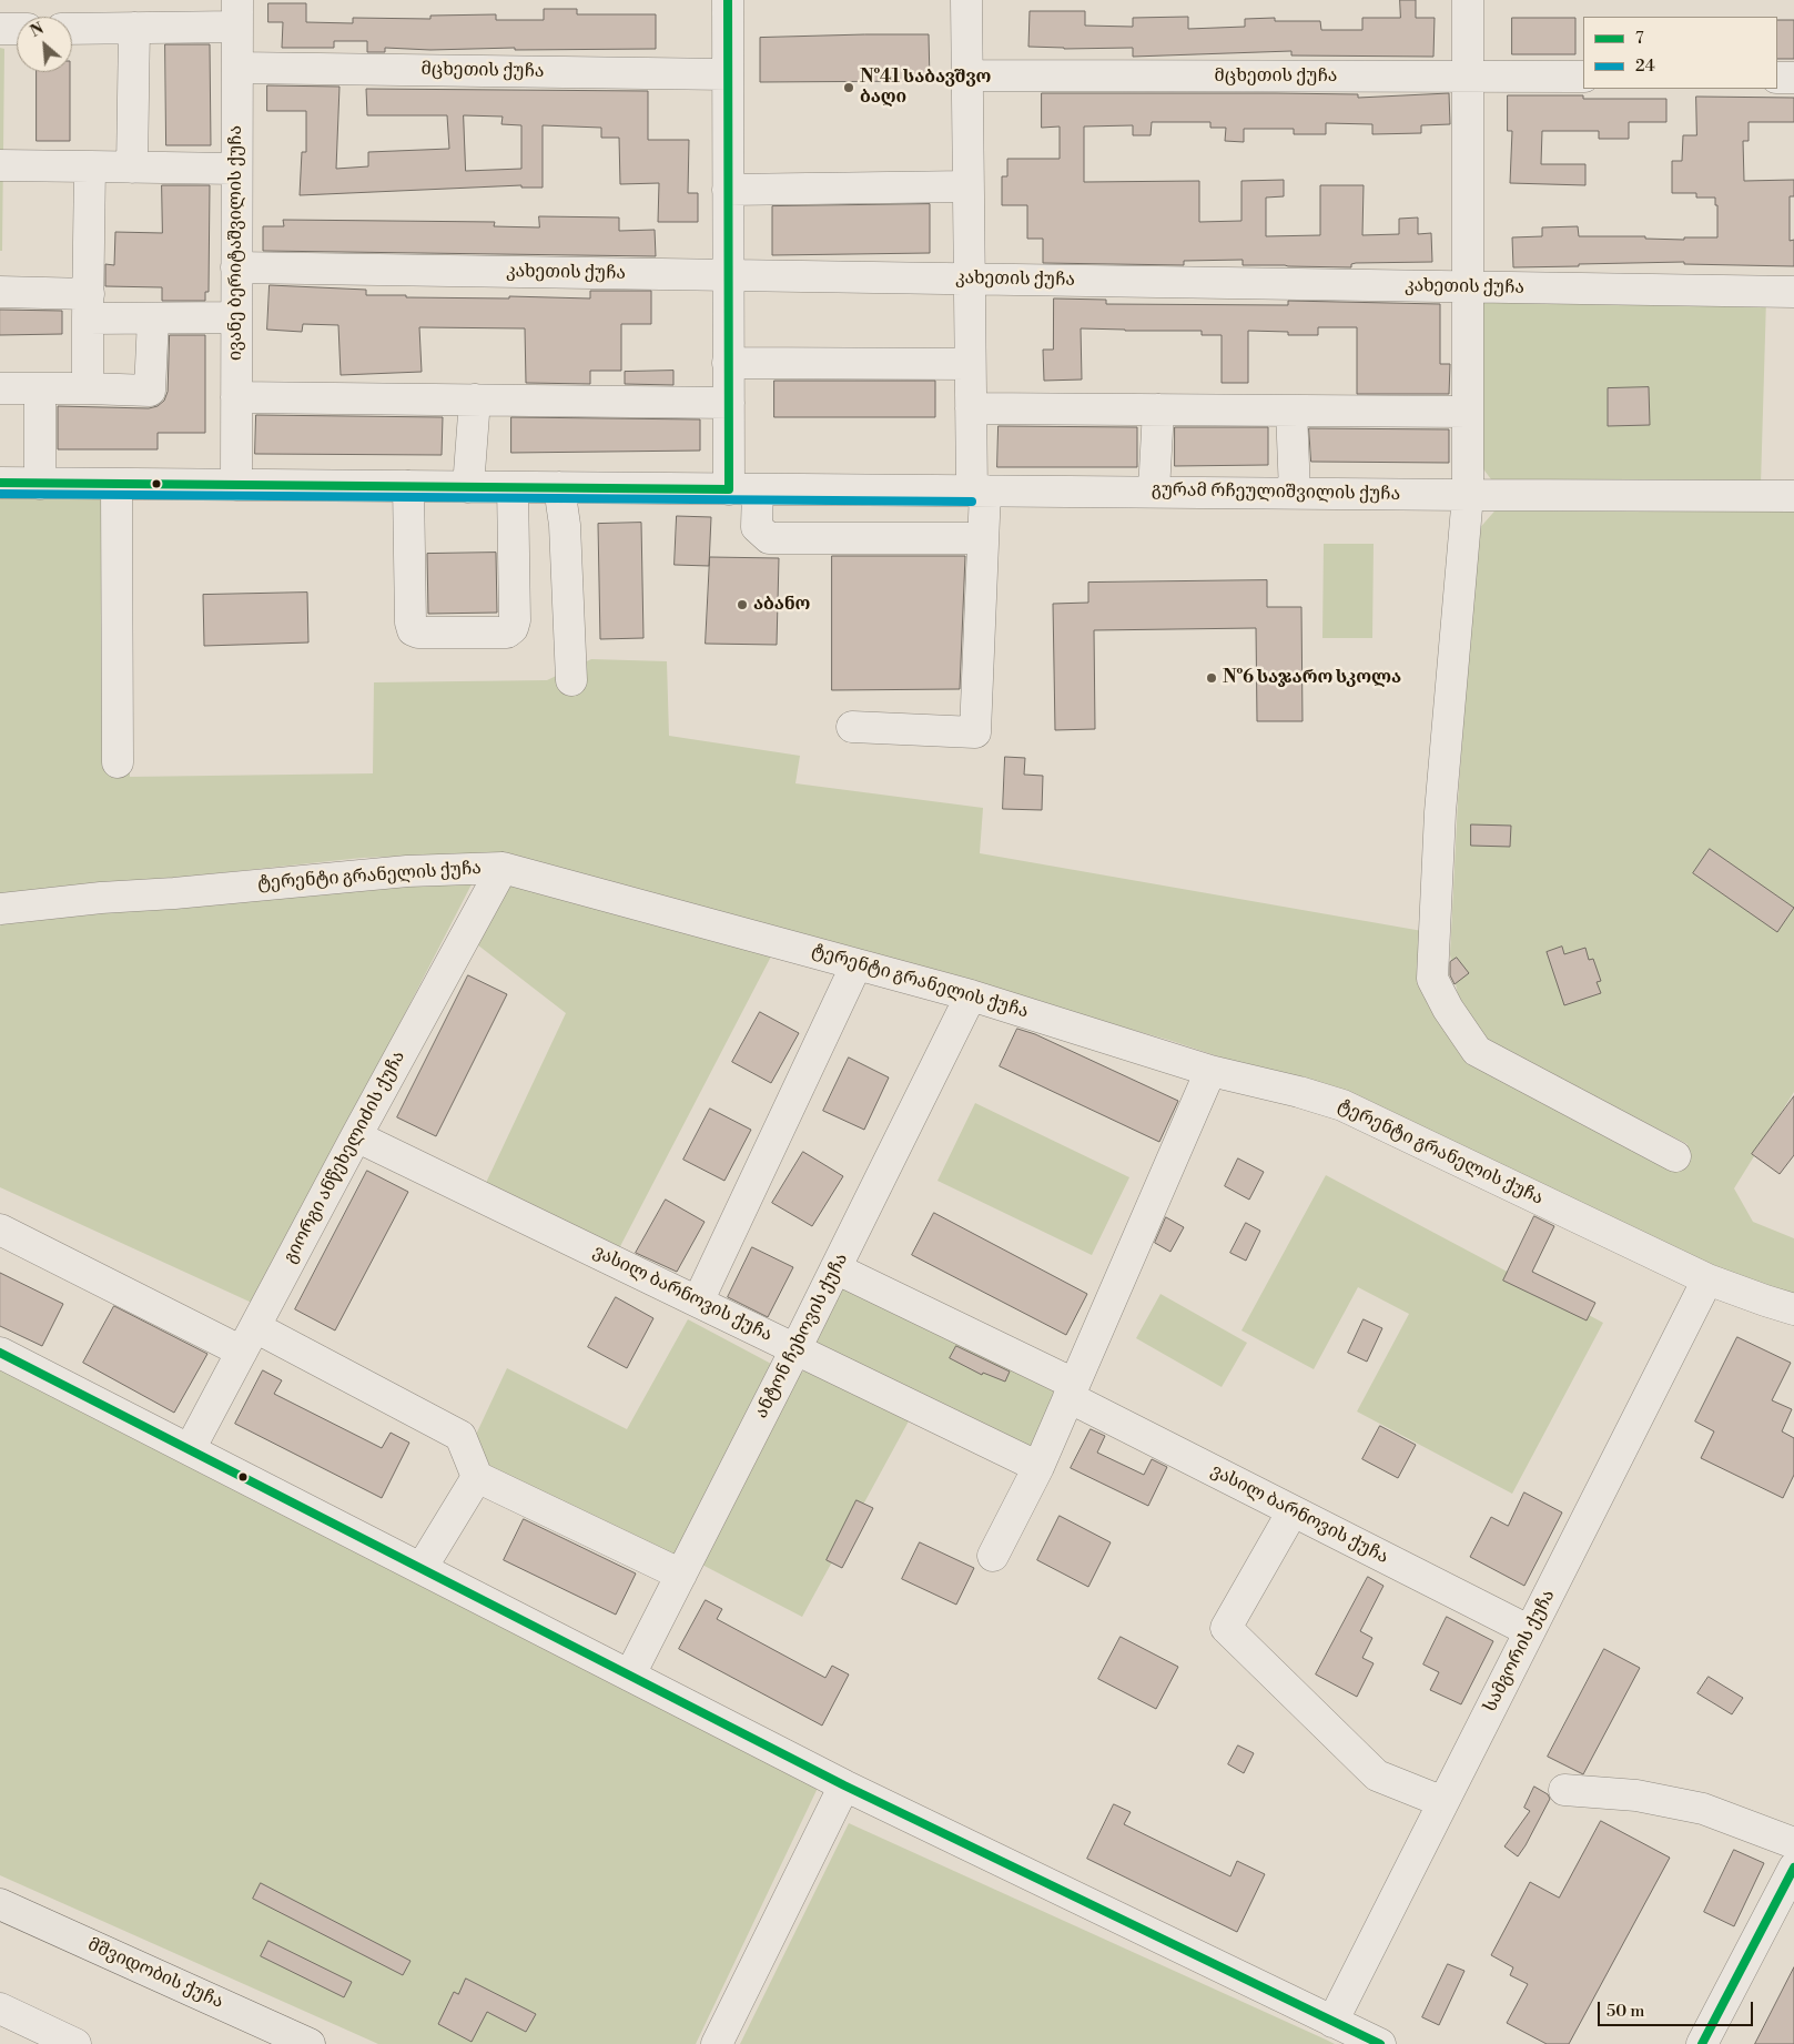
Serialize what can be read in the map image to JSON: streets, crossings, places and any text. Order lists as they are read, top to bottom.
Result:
{
  "streets": {
    "main road": ["მშვიდობის ქუჩა"],
    "street": [
      "მცხეთის ქუჩა",
      "ივანე ბერიტაშვილის ქუჩა",
      "კახეთის ქუჩა",
      "გურამ რჩეულიშვილის ქუჩა",
      "ტერენტი გრანელის ქუჩა",
      "გიორგი ანწეხელიძის ქუჩა",
      "ვასილ ბარნოვის ქუჩა",
      "ანტონ ჩეხოვის ქუჩა",
      "სამგორის ქუჩა"
    ]
  },
  "crossings": [
    ["მცხეთის ქუჩა", "ივანე ბერიტაშვილის ქუჩა"],
    ["ივანე ბერიტაშვილის ქუჩა", "კახეთის ქუჩა"],
    ["ივანე ბერიტაშვილის ქუჩა", "გურამ რჩეულიშვილის ქუჩა"],
    ["ტერენტი გრანელის ქუჩა", "გიორგი ანწეხელიძის ქუჩა"],
    ["ტერენტი გრანელის ქუჩა", "ანტონ ჩეხოვის ქუჩა"],
    ["ტერენტი გრანელის ქუჩა", "სამგორის ქუჩა"],
    ["გიორგი ანწეხელიძის ქუჩა", "ვასილ ბარნოვის ქუჩა"],
    ["ვასილ ბარნოვის ქუჩა", "ანტონ ჩეხოვის ქუჩა"],
    ["ვასილ ბარნოვის ქუჩა", "სამგორის ქუჩა"]
  ],
  "places": ["№41 საბავშვო ბაღი", "აბანო", "№6 საჯარო სკოლა"],
  "lines": ["transit line 7", "transit line 24"],
  "legend": ["7", "24"],
  "scale_bar": "50 m",
  "north": "top left"
}
